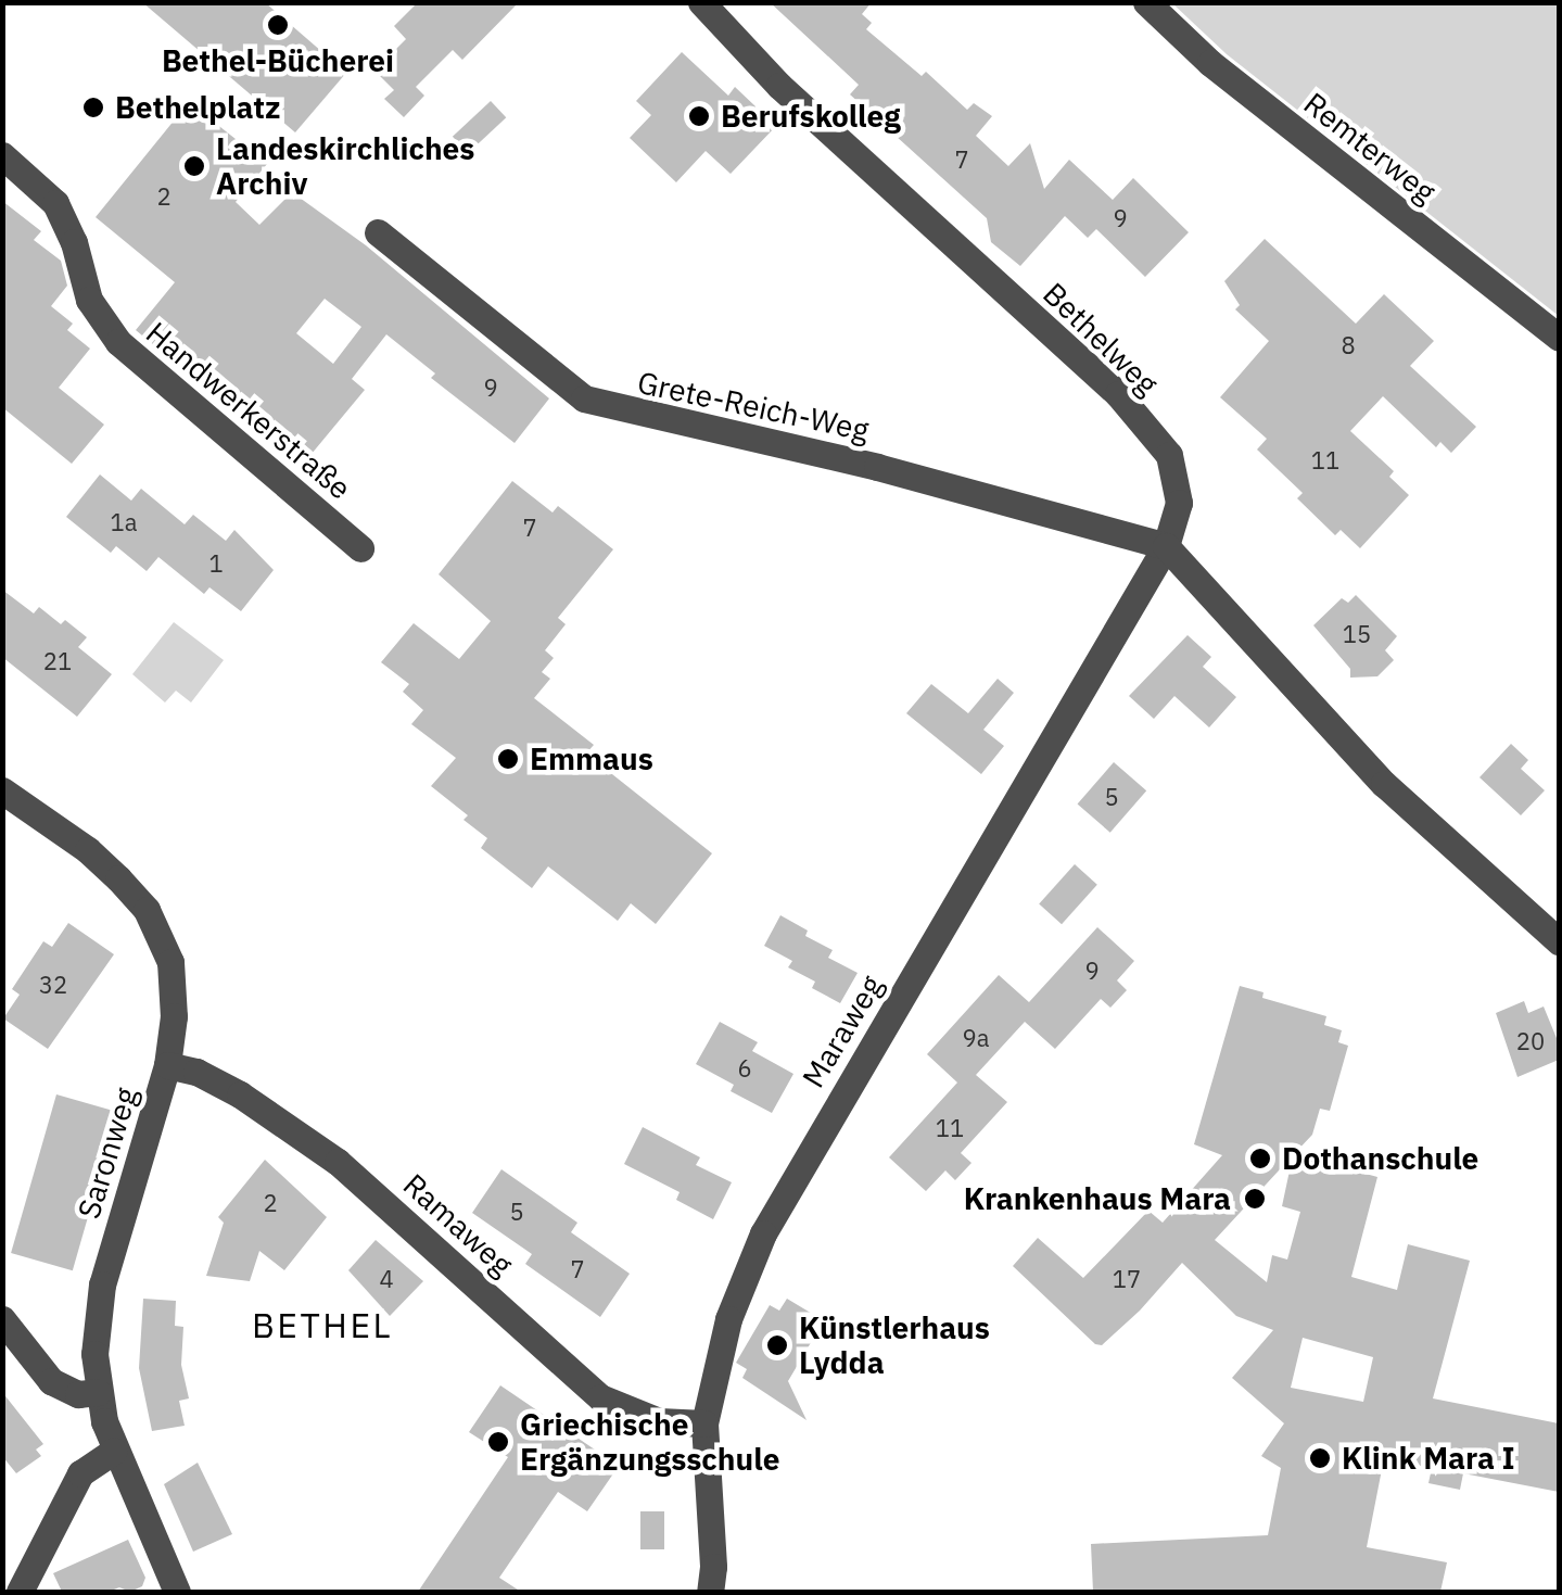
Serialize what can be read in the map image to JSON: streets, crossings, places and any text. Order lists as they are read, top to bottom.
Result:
{
  "streets": {
    "street": [
      "Remterweg",
      "Bethelweg",
      "Grete-Reich-Weg",
      "Handwerkerstraße",
      "Maraweg",
      "Saronweg",
      "Ramaweg"
    ]
  },
  "crossings": [
    ["Bethelweg", "Grete-Reich-Weg"],
    ["Bethelweg", "Maraweg"],
    ["Grete-Reich-Weg", "Maraweg"],
    ["Maraweg", "Ramaweg"],
    ["Saronweg", "Ramaweg"]
  ],
  "districts": ["BETHEL"],
  "places": [
    "Bethel-Bücherei",
    "Bethelplatz",
    "Berufskolleg",
    "Landeskirchliches Archiv",
    "Emmaus",
    "Dothanschule",
    "Krankenhaus Mara",
    "Künstlerhaus Lydda",
    "Griechische Ergänzungsschule",
    "Klink Mara I"
  ],
  "house_numbers": [
    "7",
    "2",
    "9",
    "8",
    "9",
    "11",
    "1a",
    "7",
    "1",
    "15",
    "21",
    "5",
    "9",
    "32",
    "9a",
    "20",
    "6",
    "11",
    "2",
    "5",
    "7",
    "4",
    "17"
  ]
}
